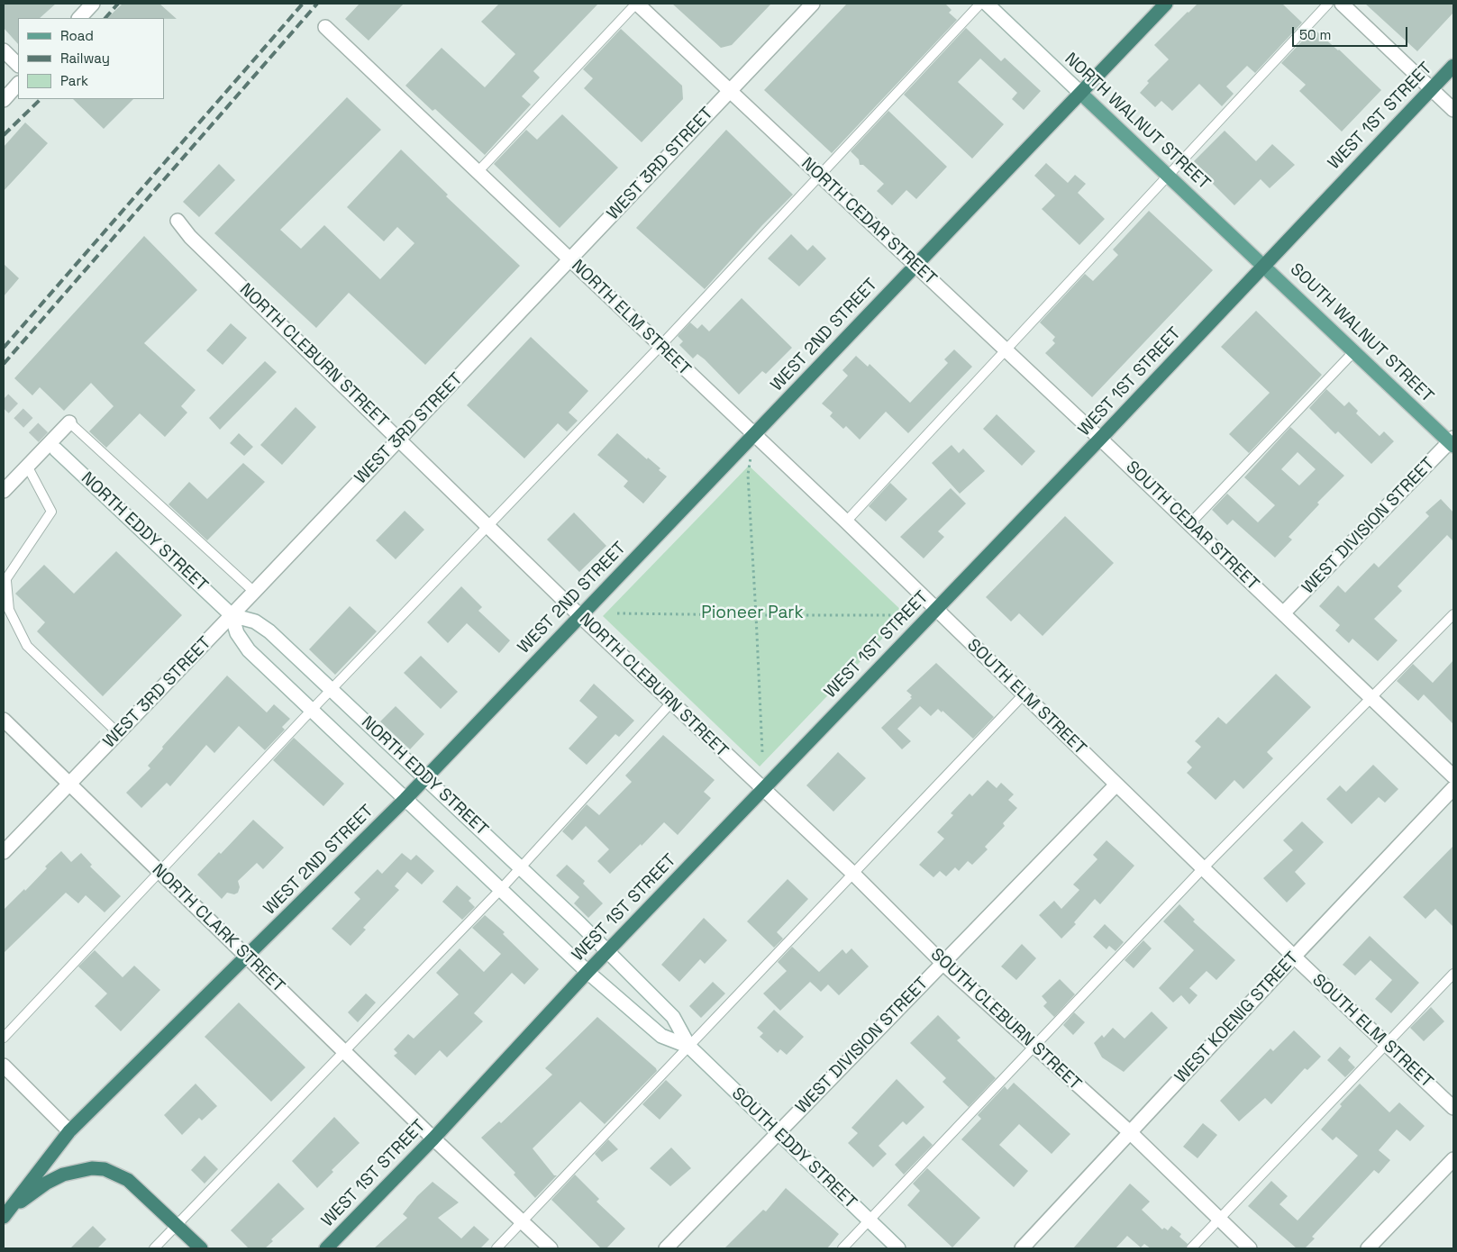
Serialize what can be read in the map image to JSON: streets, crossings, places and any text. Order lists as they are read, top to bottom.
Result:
{
  "streets": {
    "highway": ["WEST 1ST STREET", "WEST 2ND STREET"],
    "main road": ["NORTH WALNUT STREET", "SOUTH WALNUT STREET"],
    "street": [
      "WEST 3RD STREET",
      "NORTH CEDAR STREET",
      "NORTH ELM STREET",
      "NORTH CLEBURN STREET",
      "SOUTH CEDAR STREET",
      "WEST DIVISION STREET",
      "NORTH EDDY STREET",
      "SOUTH ELM STREET",
      "NORTH CLARK STREET",
      "WEST KOENIG STREET",
      "SOUTH CLEBURN STREET",
      "SOUTH EDDY STREET"
    ]
  },
  "crossings": [
    ["WEST 1ST STREET", "NORTH WALNUT STREET"],
    ["WEST 1ST STREET", "NORTH CEDAR STREET"],
    ["WEST 1ST STREET", "NORTH ELM STREET"],
    ["WEST 1ST STREET", "SOUTH WALNUT STREET"],
    ["WEST 1ST STREET", "NORTH CLEBURN STREET"],
    ["WEST 1ST STREET", "SOUTH CEDAR STREET"],
    ["WEST 1ST STREET", "NORTH EDDY STREET"],
    ["WEST 1ST STREET", "SOUTH ELM STREET"],
    ["WEST 1ST STREET", "NORTH CLARK STREET"],
    ["WEST 1ST STREET", "SOUTH CLEBURN STREET"],
    ["WEST 1ST STREET", "SOUTH EDDY STREET"],
    ["NORTH WALNUT STREET", "SOUTH WALNUT STREET"],
    ["NORTH WALNUT STREET", "WEST 2ND STREET"],
    ["WEST 3RD STREET", "NORTH CEDAR STREET"],
    ["WEST 3RD STREET", "NORTH ELM STREET"],
    ["WEST 3RD STREET", "NORTH CLEBURN STREET"],
    ["WEST 3RD STREET", "NORTH EDDY STREET"],
    ["WEST 3RD STREET", "NORTH CLARK STREET"],
    ["NORTH CEDAR STREET", "WEST 2ND STREET"],
    ["NORTH CEDAR STREET", "SOUTH CEDAR STREET"],
    ["NORTH ELM STREET", "WEST 2ND STREET"],
    ["NORTH ELM STREET", "SOUTH ELM STREET"],
    ["SOUTH WALNUT STREET", "WEST DIVISION STREET"],
    ["WEST 2ND STREET", "NORTH CLEBURN STREET"],
    ["WEST 2ND STREET", "NORTH EDDY STREET"],
    ["WEST 2ND STREET", "NORTH CLARK STREET"],
    ["NORTH CLEBURN STREET", "SOUTH CLEBURN STREET"],
    ["SOUTH CEDAR STREET", "WEST DIVISION STREET"],
    ["WEST DIVISION STREET", "SOUTH ELM STREET"],
    ["WEST DIVISION STREET", "SOUTH CLEBURN STREET"],
    ["WEST DIVISION STREET", "SOUTH EDDY STREET"],
    ["NORTH EDDY STREET", "SOUTH EDDY STREET"],
    ["SOUTH ELM STREET", "WEST KOENIG STREET"],
    ["WEST KOENIG STREET", "SOUTH CLEBURN STREET"]
  ],
  "parks": ["Pioneer Park"],
  "legend": ["Road", "Railway", "Park"],
  "scale_bar": "50 m"
}
